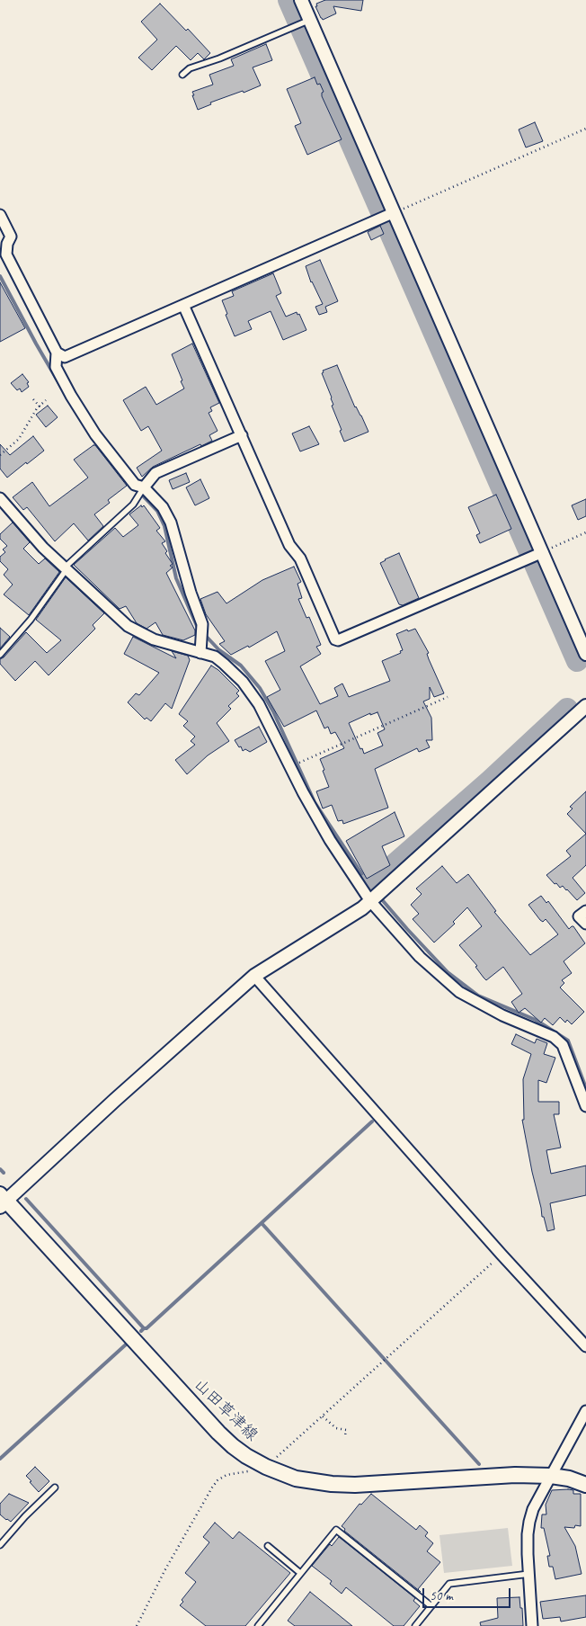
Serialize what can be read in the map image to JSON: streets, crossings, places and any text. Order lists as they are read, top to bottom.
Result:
{
  "streets": {
    "main road": ["山田草津線"]
  },
  "scale_bar": "50 m"
}
